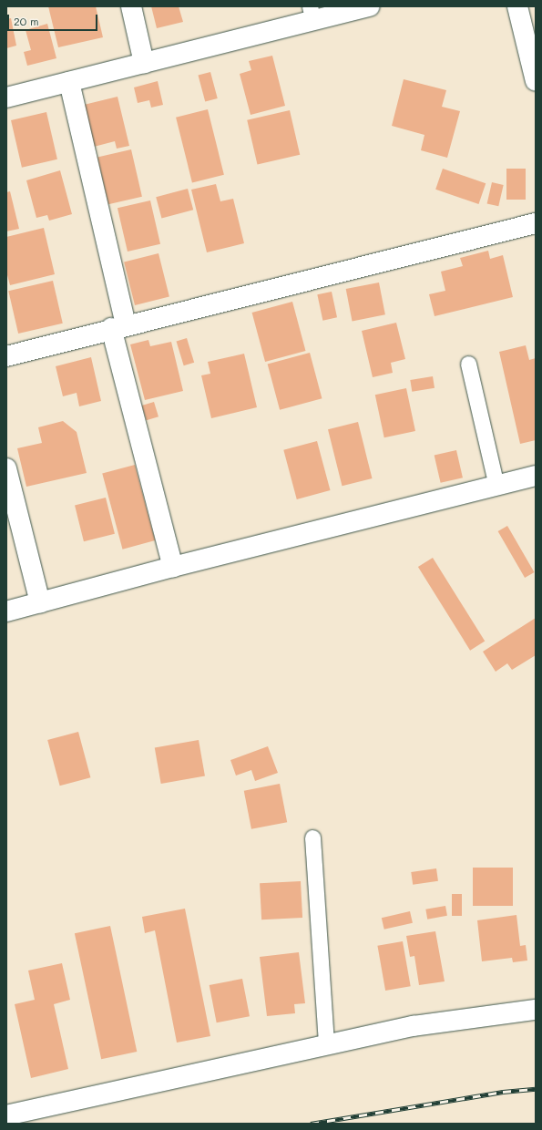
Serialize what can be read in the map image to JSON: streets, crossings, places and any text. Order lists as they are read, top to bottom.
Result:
{
  "scale_bar": "20 m"
}
